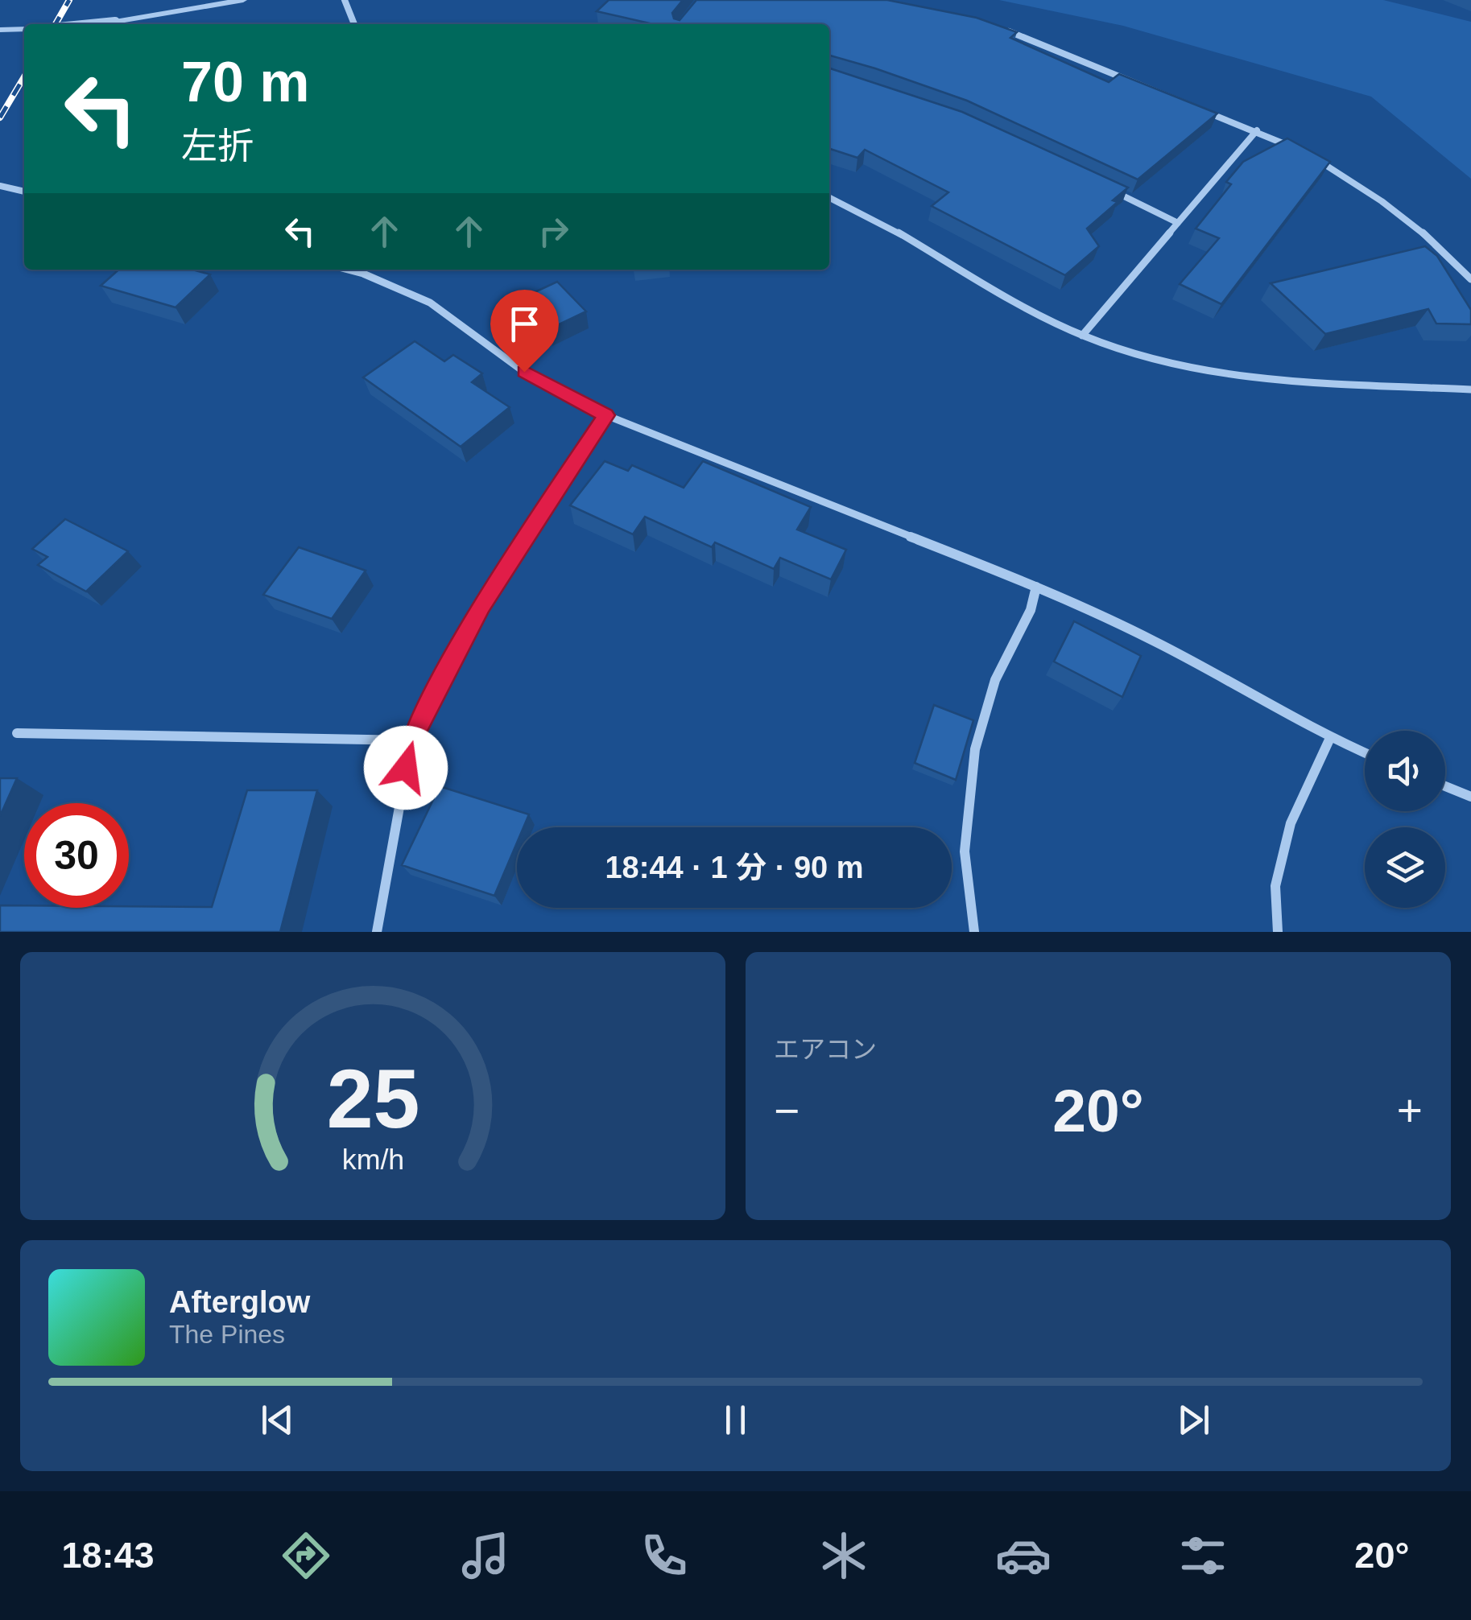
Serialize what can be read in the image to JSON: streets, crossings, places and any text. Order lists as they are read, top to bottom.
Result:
{
  "page": {
    "turn": ["70 m", "左折"],
    "limit": "30",
    "trip": "18:44 · 1 分 · 90 m",
    "tile": "エアコン",
    "heat": ["−", "20°", "+"],
    "song": ["Afterglow", "The Pines"],
    "tabs": ["18:43", "20°"],
    "gauge": ["25", "km/h"]
  }
}
